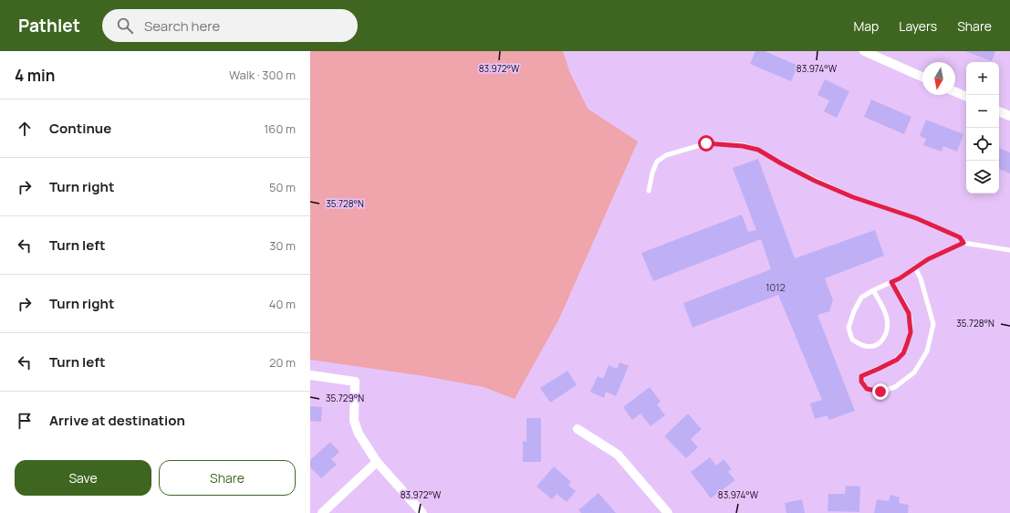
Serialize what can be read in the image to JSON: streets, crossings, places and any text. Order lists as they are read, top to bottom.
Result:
{
  "house_numbers": ["1012"],
  "north": "bottom",
  "page": {
    "header": "Pathlet",
    "search": "Search here",
    "nav": ["Map", "Layers", "Share"],
    "heading": ["4 min", "Walk · 300 m"],
    "map_buttons": ["+", "−"],
    "list": [
      ["Continue", "160 m"],
      ["Turn right", "50 m"],
      ["Turn left", "30 m"],
      ["Turn right", "40 m"],
      ["Turn left", "20 m"],
      "Arrive at destination"
    ],
    "buttons": ["Save", "Share"]
  },
  "coordinates": [
    "83.972°W",
    "83.974°W",
    "35.728°N",
    "35.729°N"
  ]
}
